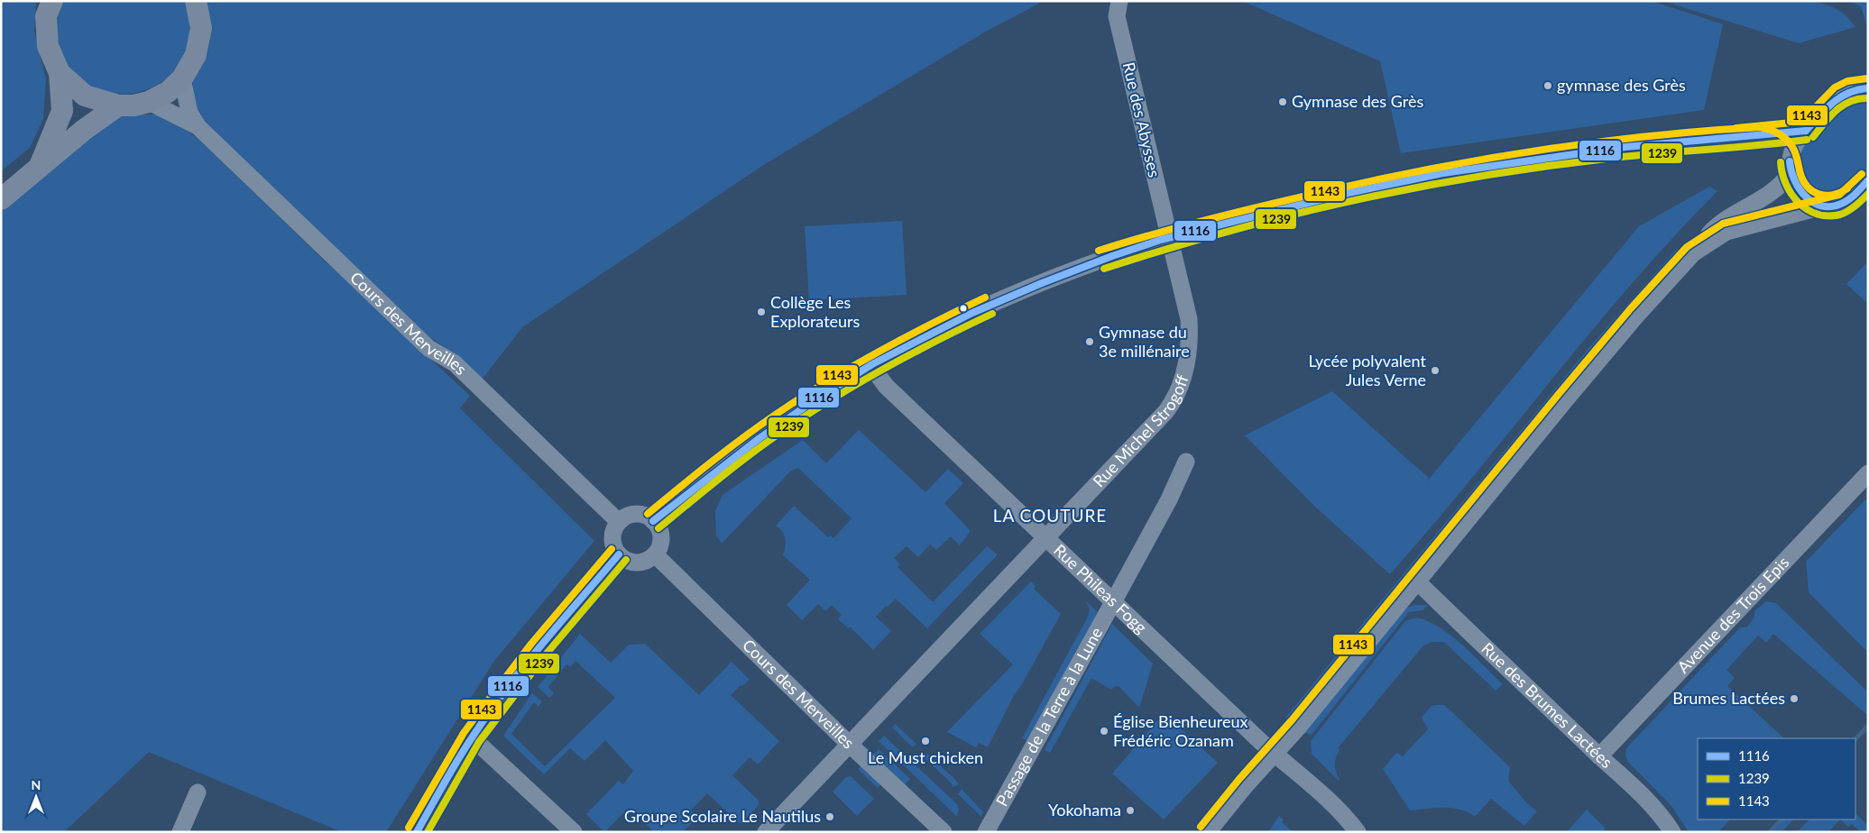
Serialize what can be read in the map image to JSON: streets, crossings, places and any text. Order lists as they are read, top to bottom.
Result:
{
  "streets": {
    "street": [
      "Rue des Abysses",
      "Cours des Merveilles",
      "Rue Michel Strogoff",
      "Rue Phileas Fogg",
      "Avenue des Trois Epis",
      "Rue des Brumes Lactées",
      "Passage de la Terre à la Lune"
    ]
  },
  "crossings": [
    ["Rue des Abysses", "Rue Michel Strogoff"],
    ["Cours des Merveilles", "Rue Michel Strogoff"],
    ["Rue Michel Strogoff", "Rue Phileas Fogg"],
    ["Rue Phileas Fogg", "Passage de la Terre à la Lune"],
    ["Avenue des Trois Epis", "Rue des Brumes Lactées"]
  ],
  "districts": ["LA COUTURE"],
  "places": [
    "gymnase des Grès",
    "Gymnase des Grès",
    "Collège Les Explorateurs",
    "Gymnase du 3e millénaire",
    "Lycée polyvalent Jules Verne",
    "Brumes Lactées",
    "Église Bienheureux Frédéric Ozanam",
    "Le Must chicken",
    "Yokohama",
    "Groupe Scolaire Le Nautilus"
  ],
  "lines": ["transit line 1143", "transit line 1116", "transit line 1239"],
  "legend": ["1116", "1239", "1143"],
  "north": "top"
}
